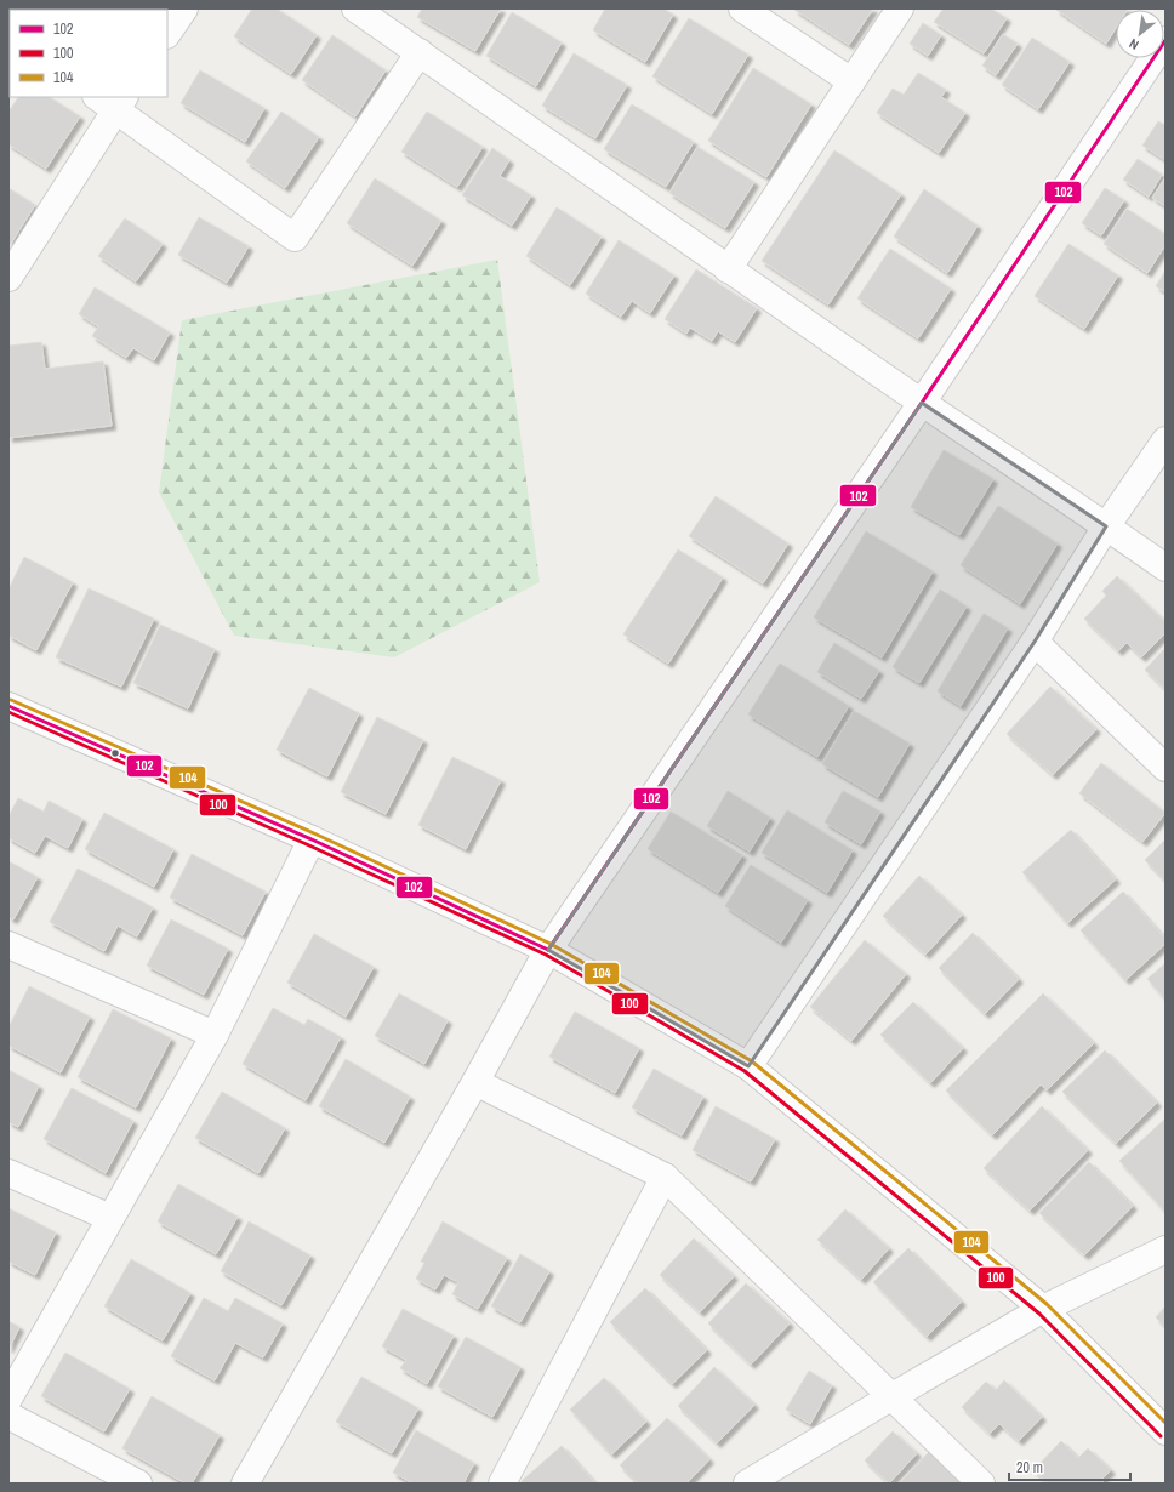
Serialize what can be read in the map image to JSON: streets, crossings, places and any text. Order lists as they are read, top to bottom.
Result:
{
  "lines": ["transit line 102", "transit line 104", "transit line 100"],
  "legend": ["102", "100", "104"],
  "scale_bar": "20 m",
  "north": "bottom left"
}
